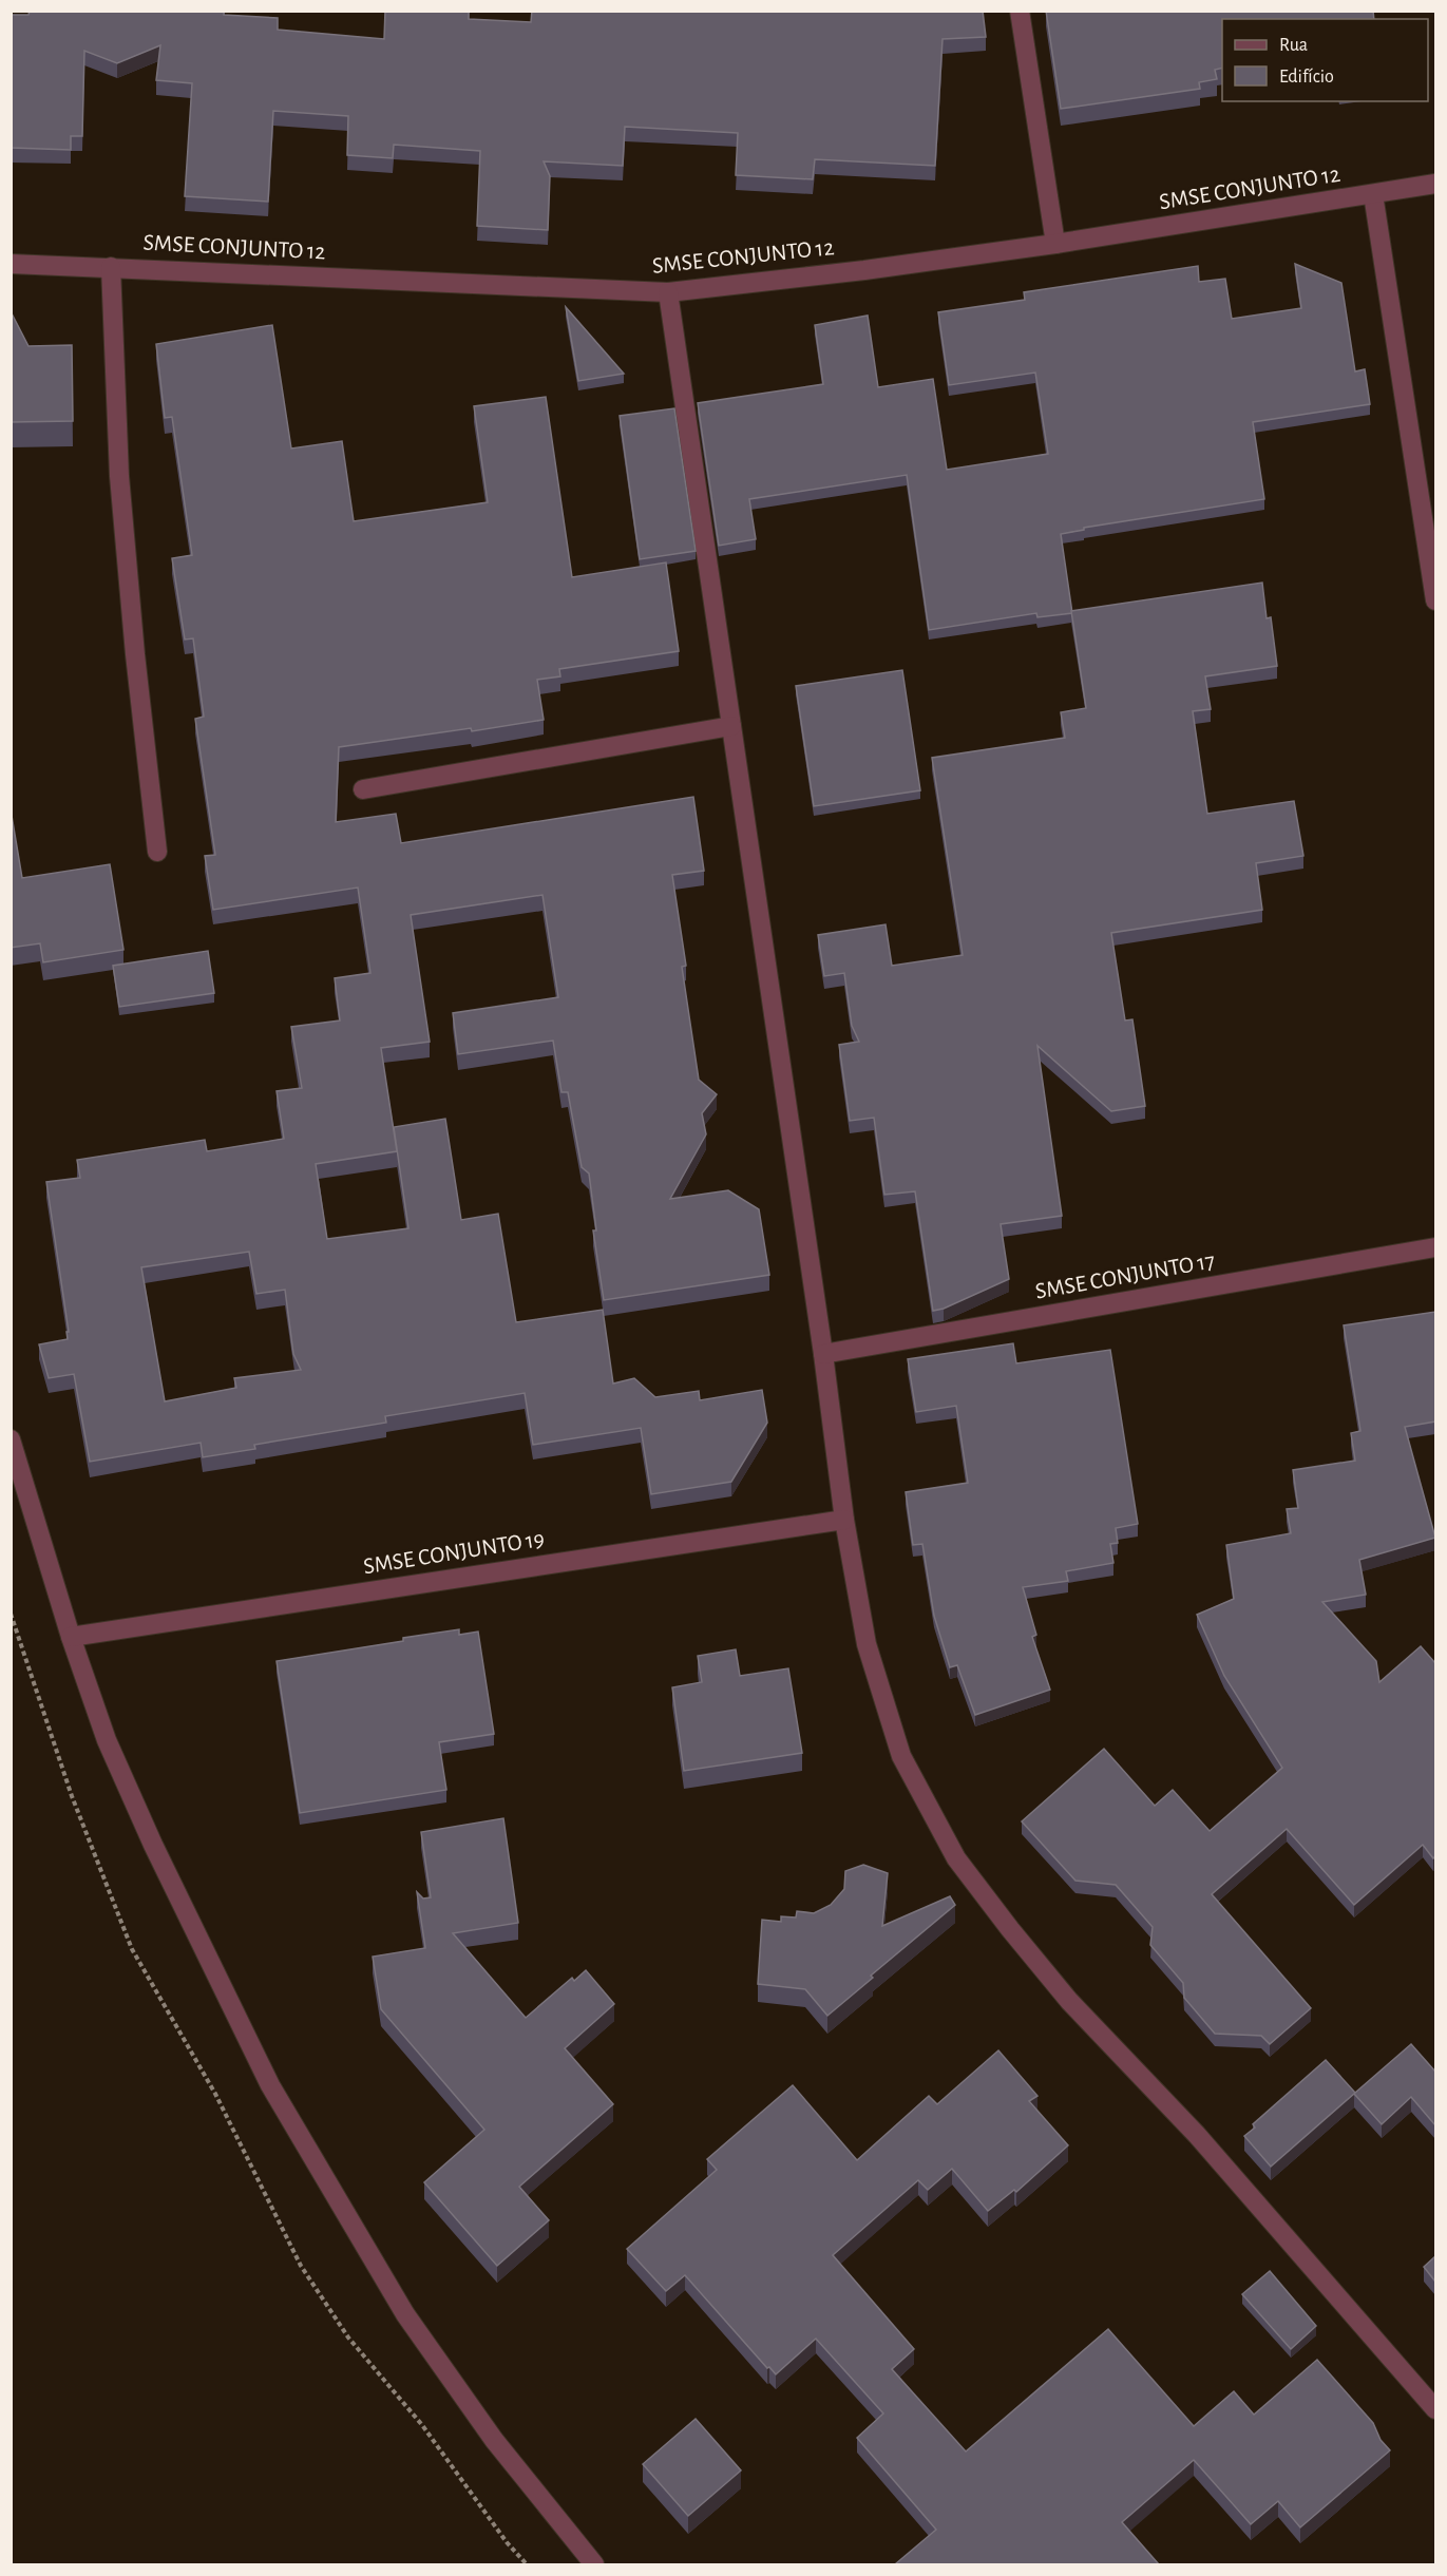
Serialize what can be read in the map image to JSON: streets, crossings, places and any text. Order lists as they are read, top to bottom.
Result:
{
  "streets": {
    "street": ["SMSE CONJUNTO 12", "SMSE CONJUNTO 17", "SMSE CONJUNTO 19"]
  },
  "legend": ["Rua", "Edifício"]
}
